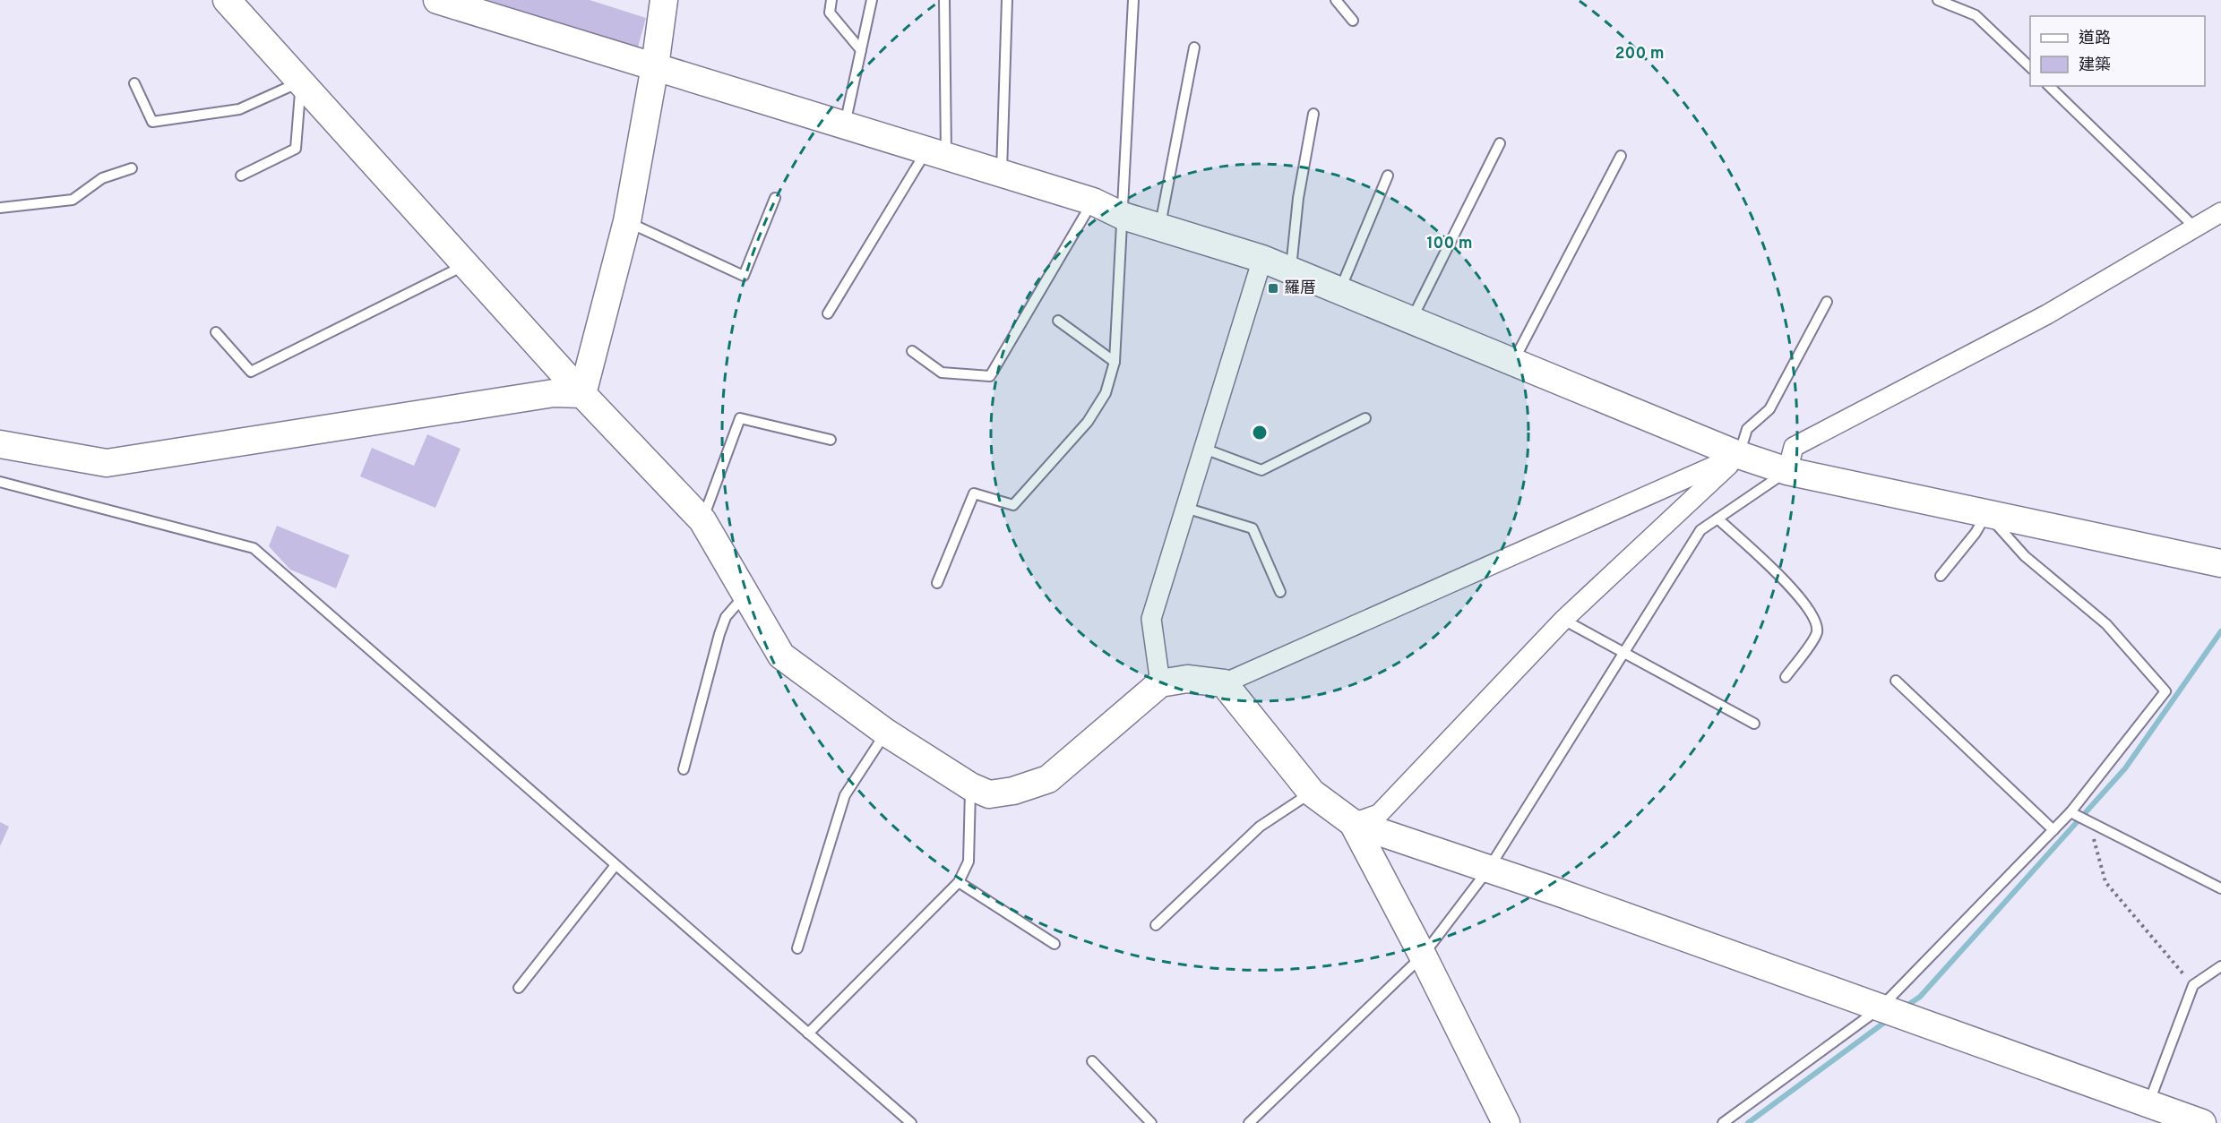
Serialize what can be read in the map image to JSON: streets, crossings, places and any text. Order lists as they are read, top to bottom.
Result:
{
  "places": {
    "transit": ["羅厝"]
  },
  "legend": ["道路", "建築"],
  "rings": ["200 m", "100 m"]
}
